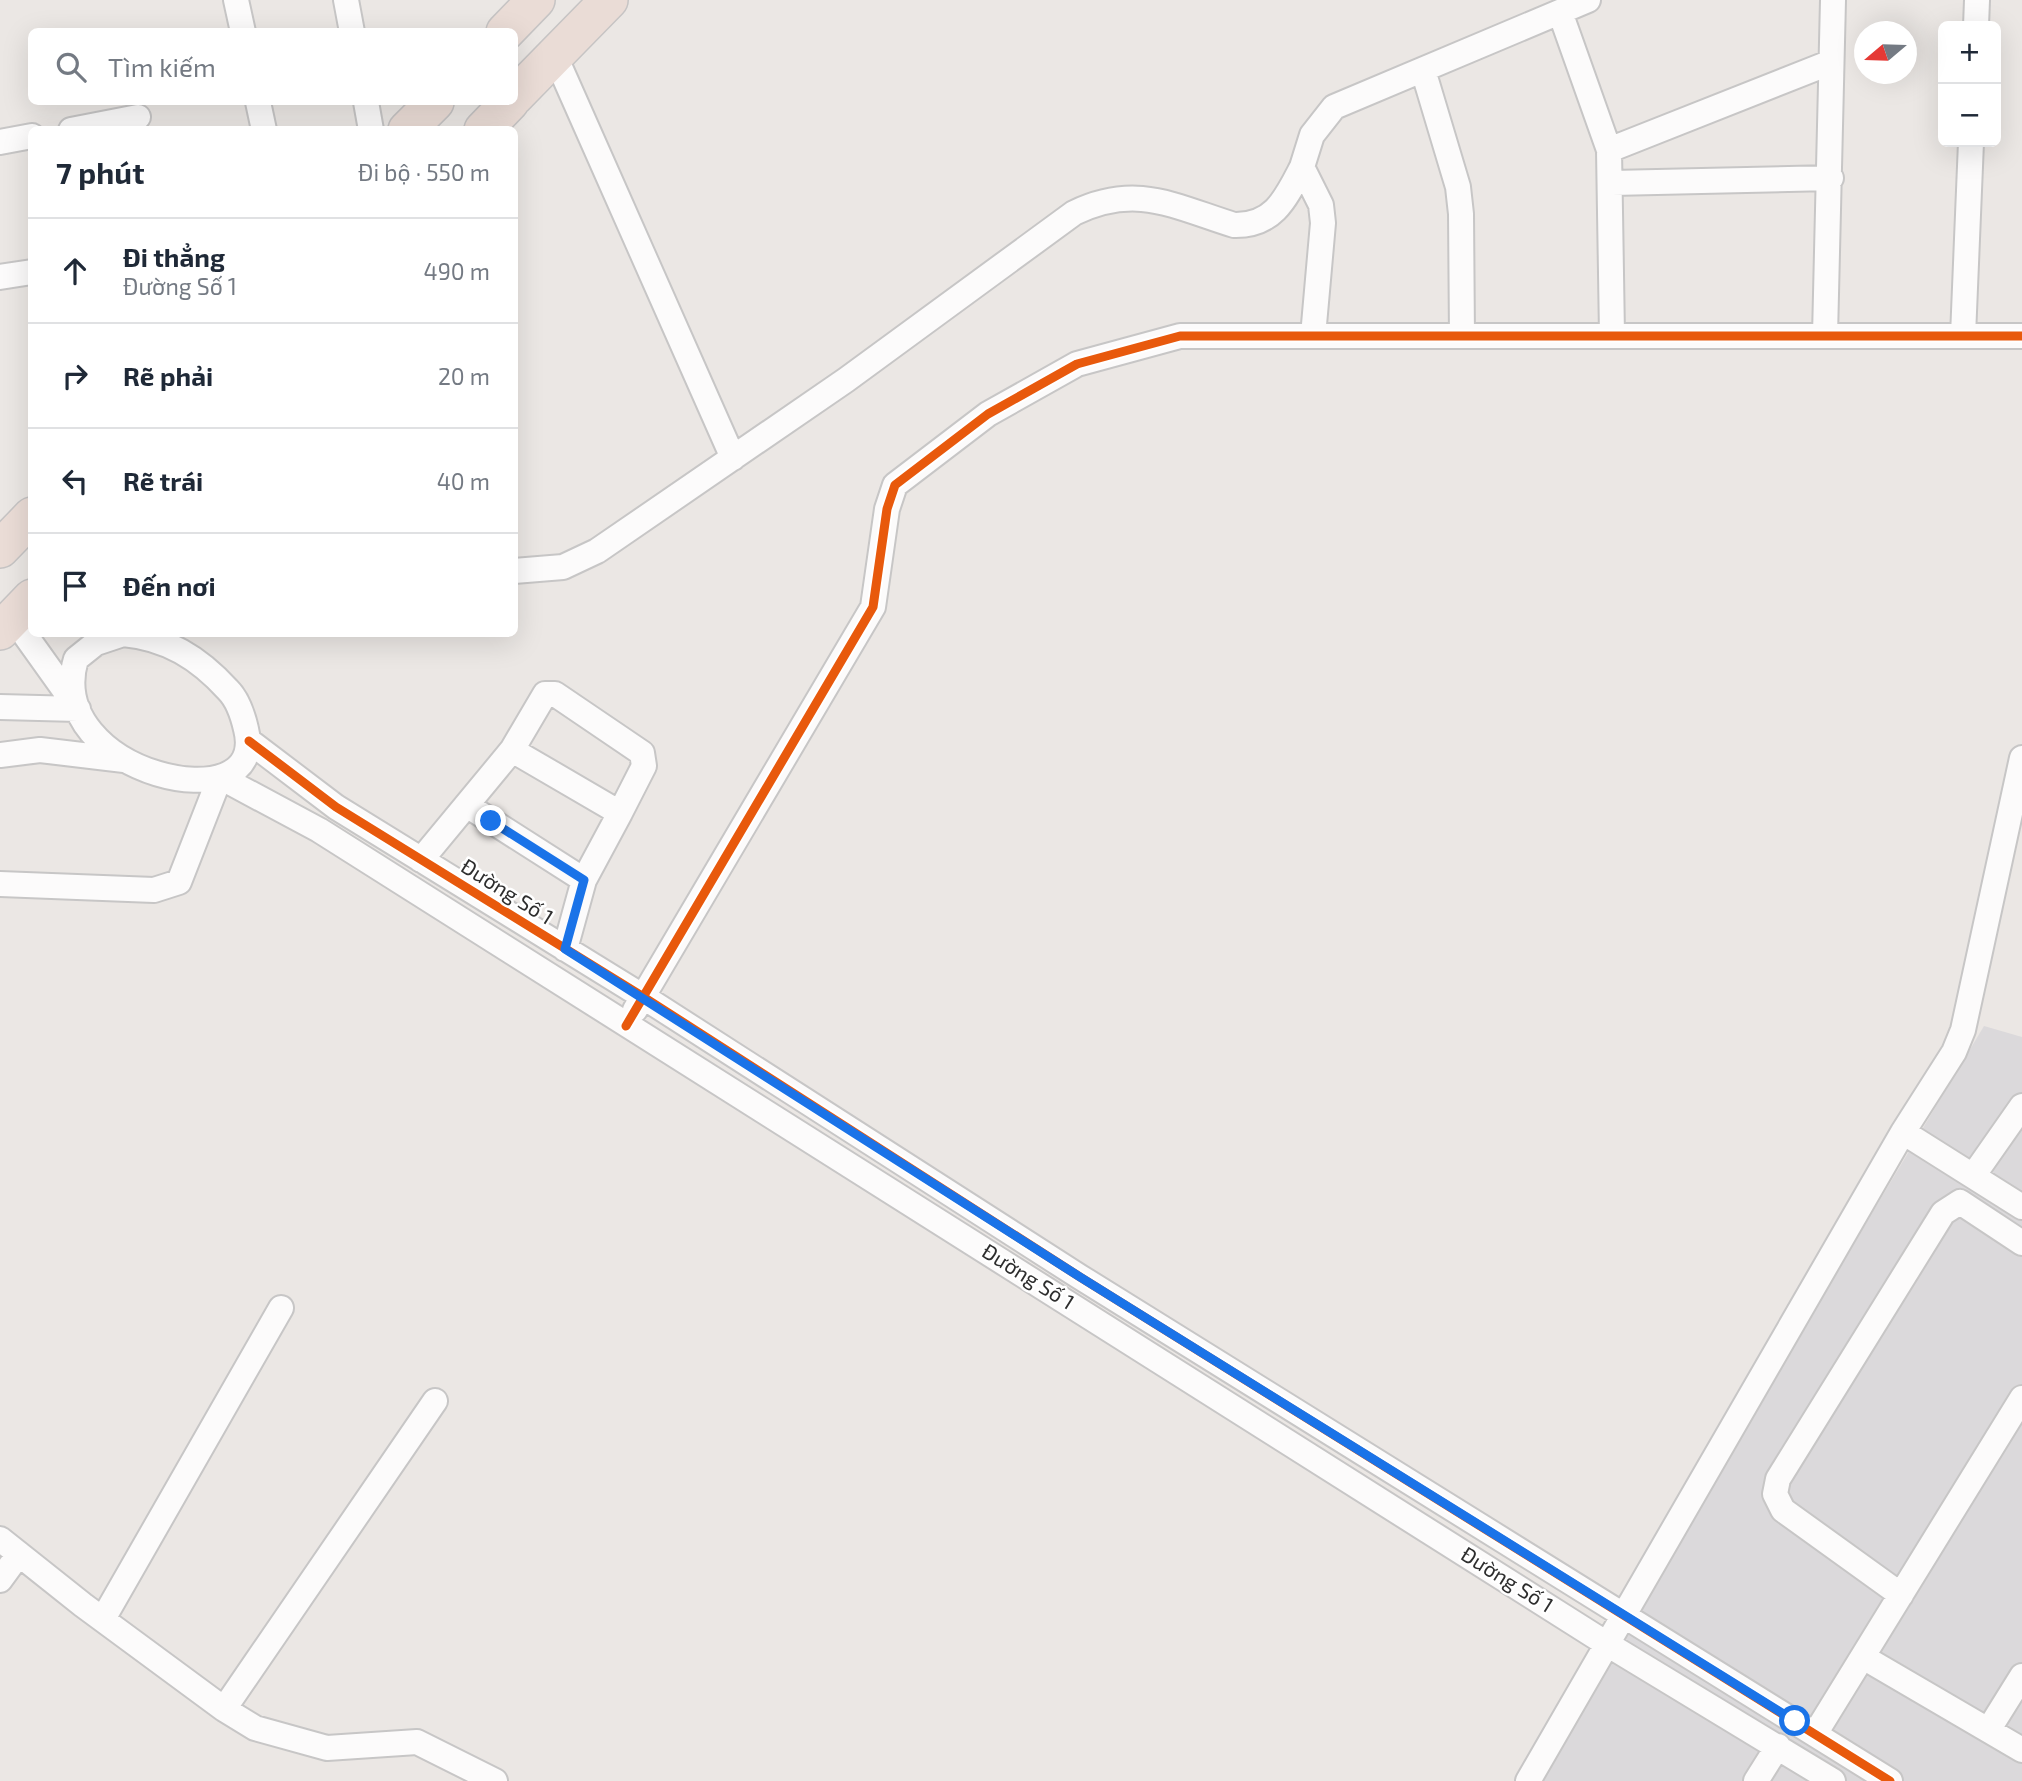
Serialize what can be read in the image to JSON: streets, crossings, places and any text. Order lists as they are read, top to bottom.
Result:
{
  "streets": {
    "street": ["Đường Số 1"]
  },
  "north": "left",
  "page": {
    "map_buttons": ["+", "−"],
    "search": "Tìm kiếm",
    "heading": ["7 phút", "Đi bộ · 550 m"],
    "list": [
      ["Đi thẳng", "Đường Số 1", "490 m"],
      ["Rẽ phải", "20 m"],
      ["Rẽ trái", "40 m"],
      "Đến nơi"
    ]
  }
}
